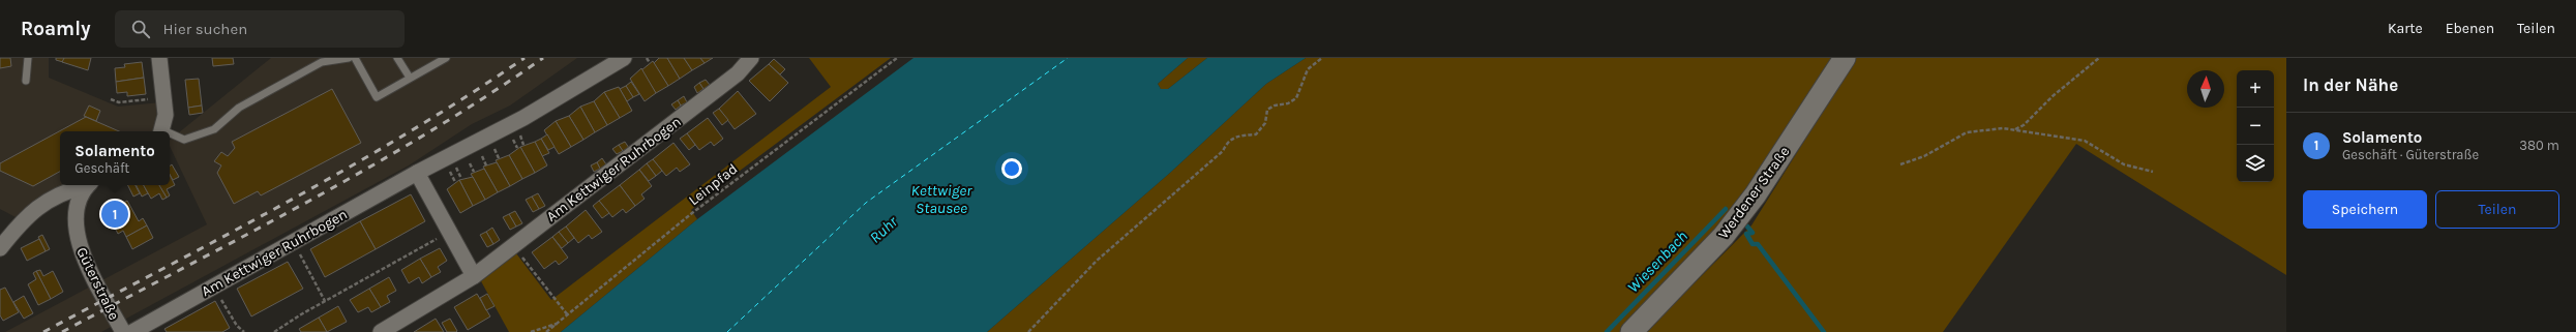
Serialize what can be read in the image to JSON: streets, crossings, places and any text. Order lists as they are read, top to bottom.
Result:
{
  "streets": {
    "main road": ["Werdener Straße"],
    "street": ["Am Kettwiger Ruhrbogen", "Güterstraße"],
    "path": ["Leinpfad"]
  },
  "water": ["Kettwiger Stausee", "Ruhr", "Wiesenbach"],
  "north": "top",
  "page": {
    "header": "Roamly",
    "search": "Hier suchen",
    "nav": ["Karte", "Ebenen", "Teilen"],
    "heading": "In der Nähe",
    "map_buttons": ["+", "−"],
    "list": [
      {
        "mark": "1",
        "name": "Solamento",
        "note": "Geschäft · Güterstraße",
        "value": "380 m"
      }
    ],
    "popup": ["Solamento", "Geschäft"],
    "buttons": ["Speichern", "Teilen"],
    "pins": "1"
  }
}
